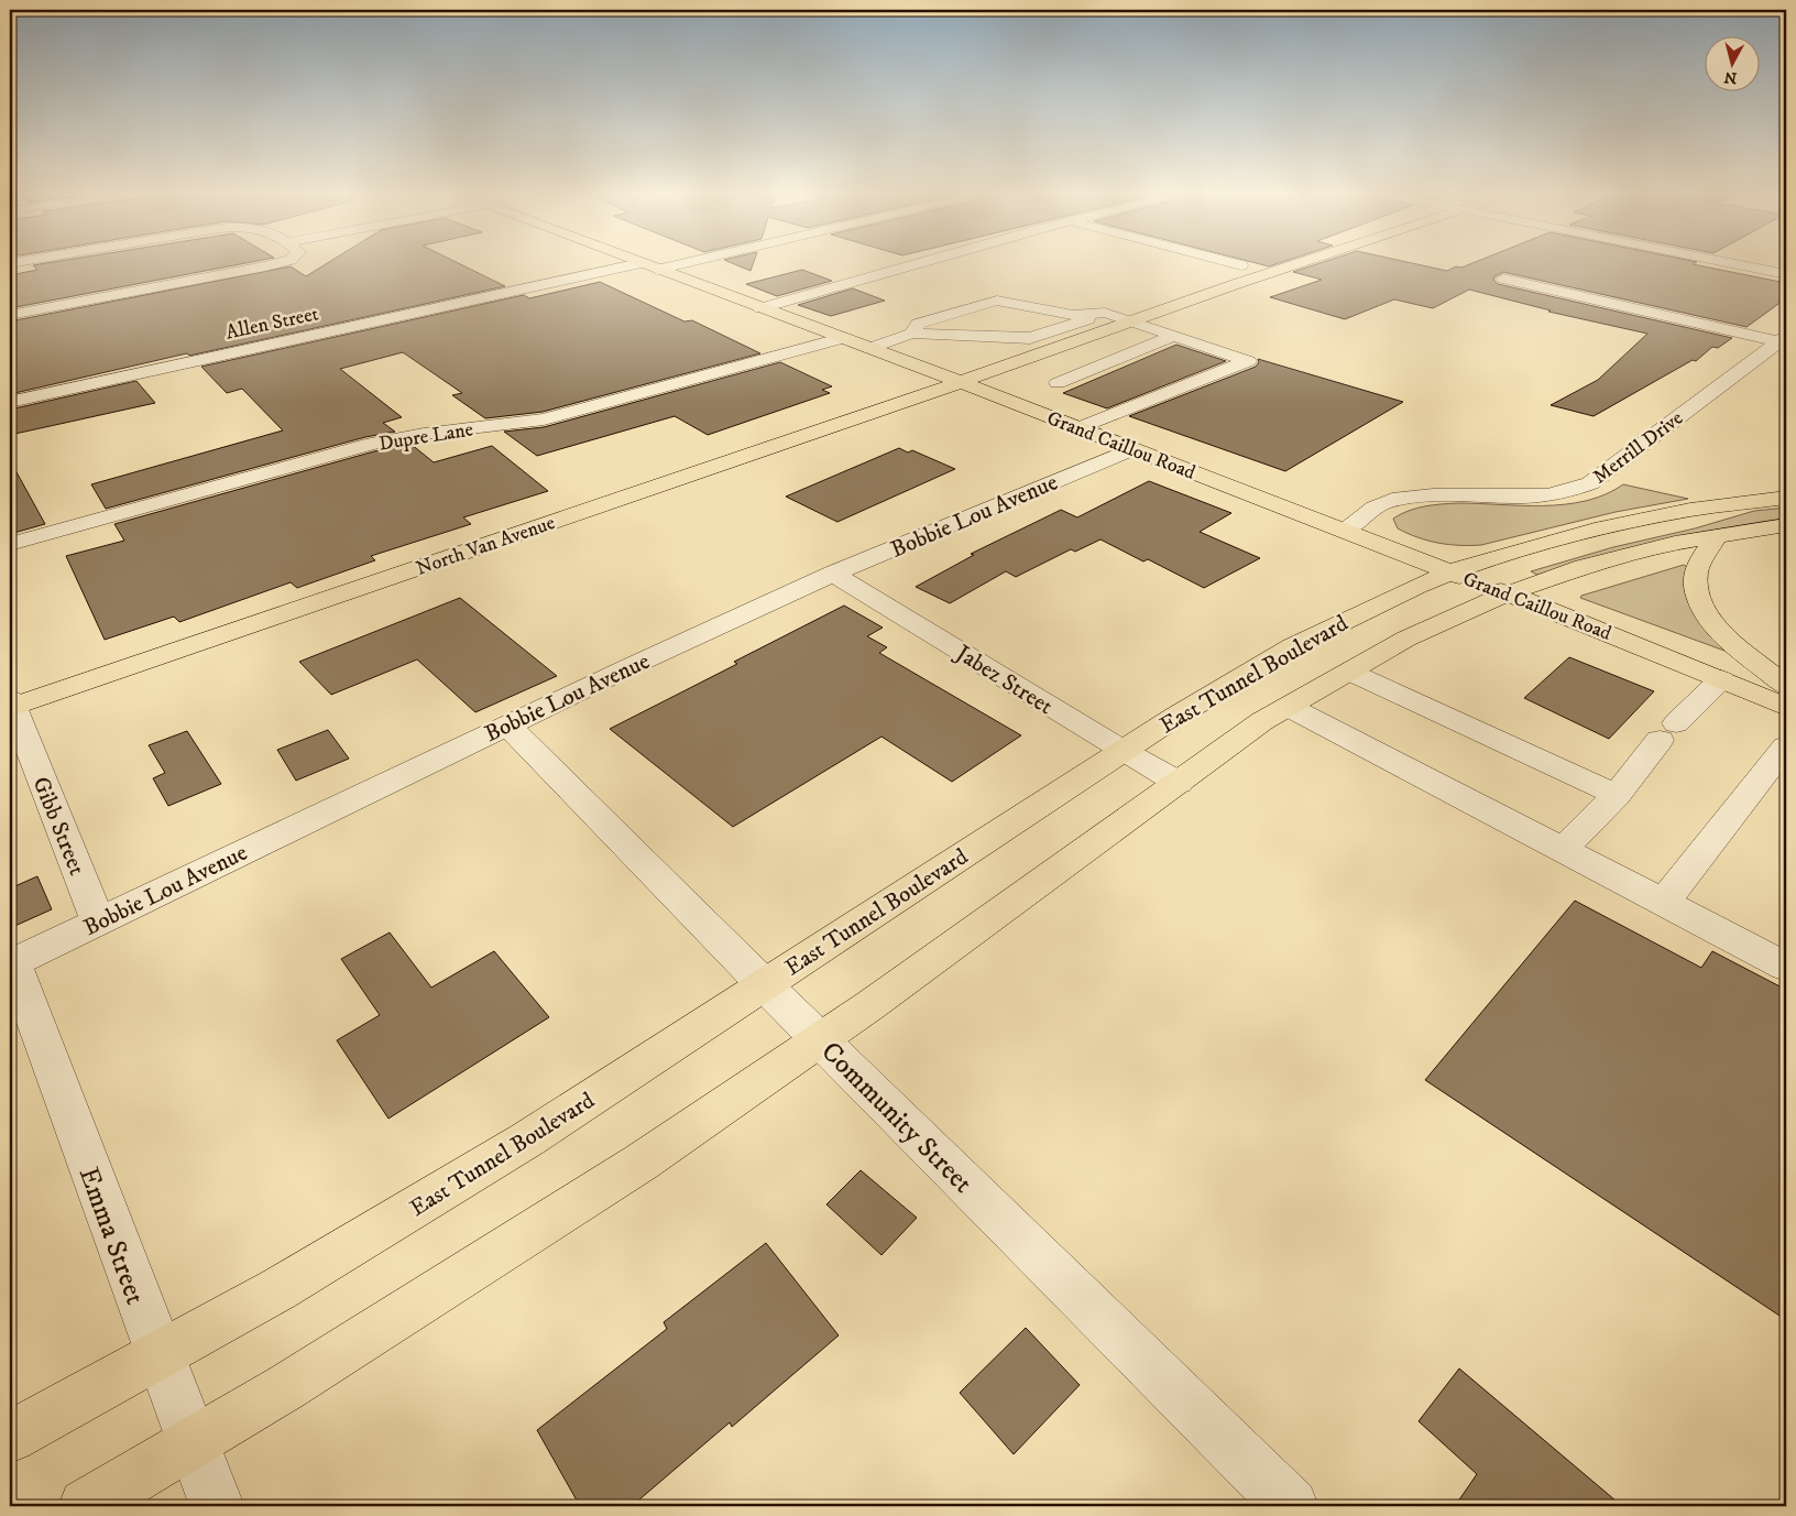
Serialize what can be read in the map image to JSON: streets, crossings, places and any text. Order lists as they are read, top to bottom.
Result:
{
  "streets": {
    "main road": ["Grand Caillou Road", "North Van Avenue", "East Tunnel Boulevard"],
    "street": [
      "Allen Street",
      "Dupre Lane",
      "Merrill Drive",
      "Bobbie Lou Avenue",
      "Jabez Street",
      "Gibb Street",
      "Community Street",
      "Emma Street"
    ]
  },
  "crossings": [
    ["Allen Street", "Grand Caillou Road"],
    ["Dupre Lane", "Grand Caillou Road"],
    ["Grand Caillou Road", "Merrill Drive"],
    ["Grand Caillou Road", "Bobbie Lou Avenue"],
    ["Grand Caillou Road", "North Van Avenue"],
    ["Grand Caillou Road", "East Tunnel Boulevard"],
    ["Bobbie Lou Avenue", "Jabez Street"],
    ["Bobbie Lou Avenue", "Gibb Street"],
    ["Bobbie Lou Avenue", "Community Street"],
    ["Bobbie Lou Avenue", "Emma Street"],
    ["North Van Avenue", "Gibb Street"],
    ["East Tunnel Boulevard", "Jabez Street"],
    ["East Tunnel Boulevard", "Community Street"],
    ["East Tunnel Boulevard", "Emma Street"]
  ],
  "north": "bottom"
}
